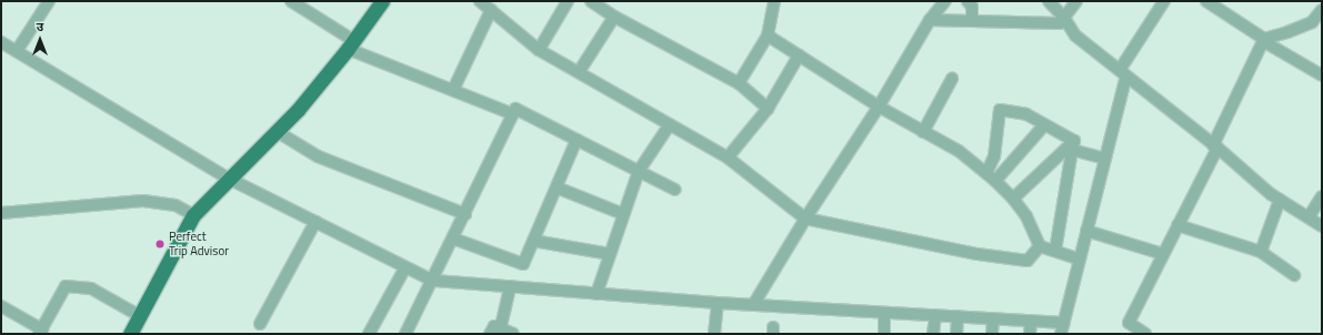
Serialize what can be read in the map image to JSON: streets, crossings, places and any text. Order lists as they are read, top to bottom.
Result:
{
  "places": ["Perfect Trip Advisor"],
  "north": "top"
}
